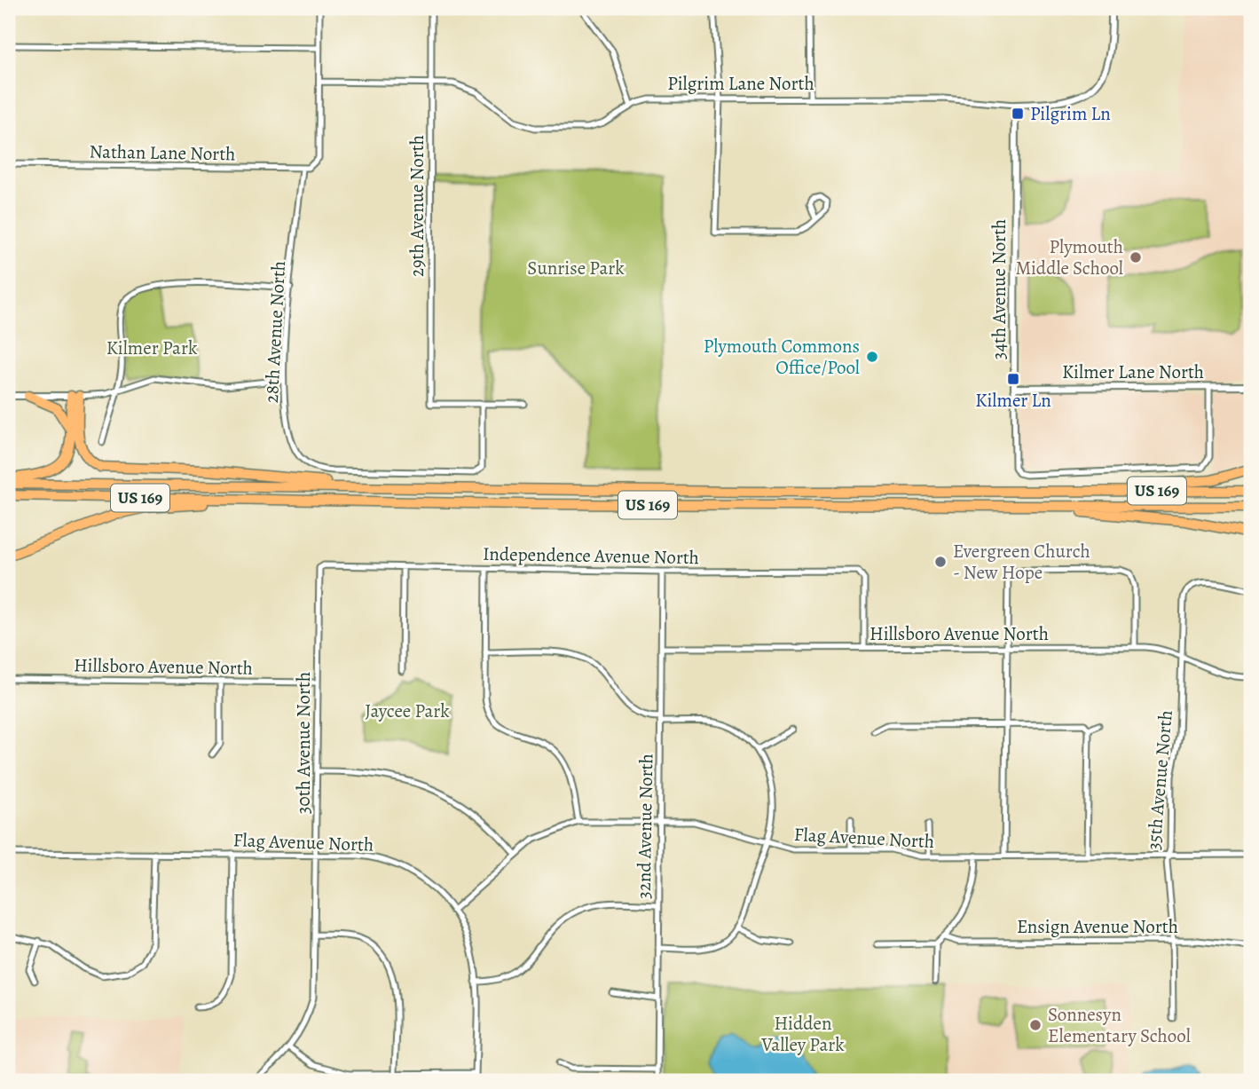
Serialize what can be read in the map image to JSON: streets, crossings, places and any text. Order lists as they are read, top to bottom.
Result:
{
  "streets": {
    "highway": ["US 169"],
    "street": [
      "Pilgrim Lane North",
      "Nathan Lane North",
      "29th Avenue North",
      "34th Avenue North",
      "28th Avenue North",
      "Kilmer Lane North",
      "Independence Avenue North",
      "Hillsboro Avenue North",
      "30th Avenue North",
      "35th Avenue North",
      "32nd Avenue North",
      "Flag Avenue North",
      "Ensign Avenue North"
    ]
  },
  "crossings": [
    ["Pilgrim Lane North", "Nathan Lane North"],
    ["Pilgrim Lane North", "29th Avenue North"],
    ["Pilgrim Lane North", "34th Avenue North"],
    ["Nathan Lane North", "28th Avenue North"],
    ["29th Avenue North", "28th Avenue North"],
    ["34th Avenue North", "Kilmer Lane North"],
    ["Independence Avenue North", "Hillsboro Avenue North"],
    ["Independence Avenue North", "30th Avenue North"],
    ["Independence Avenue North", "32nd Avenue North"],
    ["Hillsboro Avenue North", "30th Avenue North"],
    ["Hillsboro Avenue North", "35th Avenue North"],
    ["Hillsboro Avenue North", "32nd Avenue North"],
    ["30th Avenue North", "Flag Avenue North"],
    ["35th Avenue North", "Flag Avenue North"],
    ["35th Avenue North", "Ensign Avenue North"],
    ["32nd Avenue North", "Flag Avenue North"]
  ],
  "parks": [
    "Sunrise Park",
    "Kilmer Park",
    "Jaycee Park",
    "Hidden Valley Park"
  ],
  "places": {
    "transit": ["Pilgrim Ln", "Kilmer Ln"],
    "other": [
      "Plymouth Middle School",
      "Plymouth Commons Office/Pool",
      "Evergreen Church - New Hope",
      "Sonnesyn Elementary School"
    ]
  }
}
